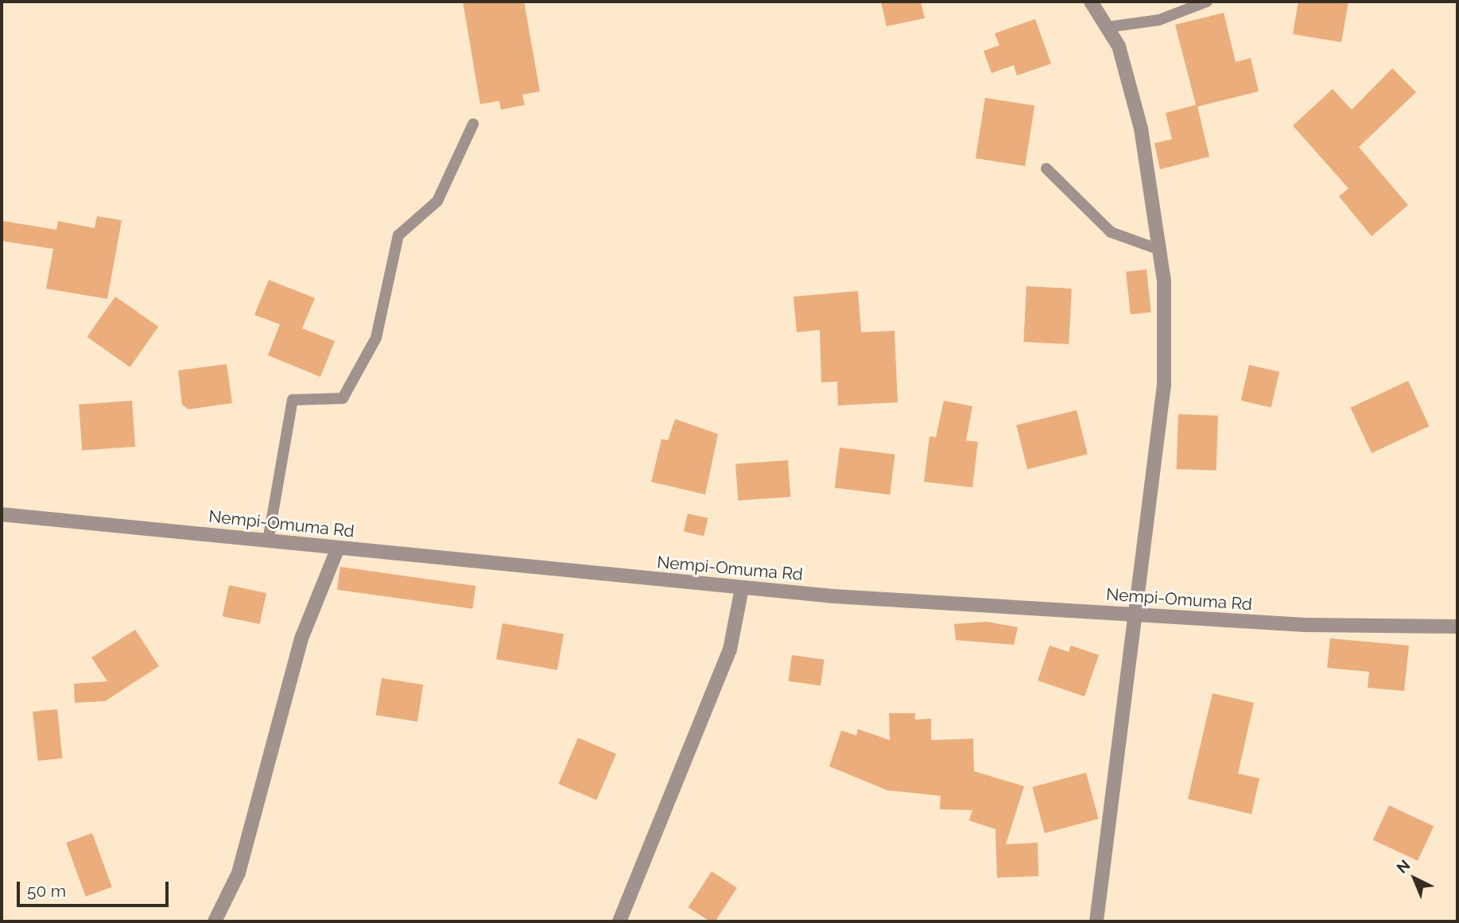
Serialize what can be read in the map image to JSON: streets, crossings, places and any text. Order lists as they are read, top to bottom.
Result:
{
  "streets": {
    "street": ["Nempi-Omuma Rd"]
  },
  "scale_bar": "50 m",
  "north": "top left"
}
